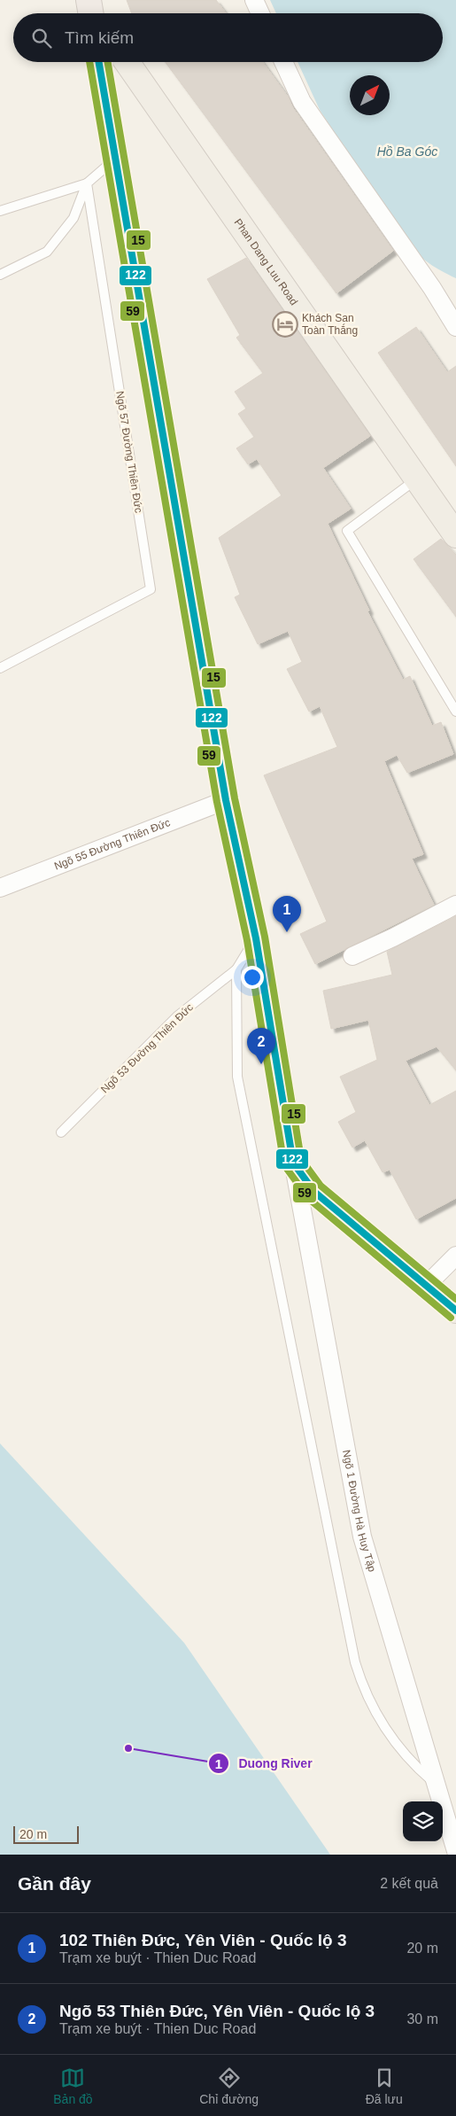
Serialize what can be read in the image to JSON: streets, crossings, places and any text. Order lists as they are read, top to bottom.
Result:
{
  "streets": {
    "main road": ["Phan Dang Luu Road"],
    "street": ["Ngõ 55 Đường Thiên Đức", "Ngõ 1 Đường Hà Huy Tập"],
    "lane": ["Ngõ 57 Đường Thiên Đức", "Ngõ 53 Đường Thiên Đức"]
  },
  "water": ["Hồ Ba Góc"],
  "places": {
    "hotel": ["Khách Sạn Toàn Thắng"],
    "other": ["Duong River"]
  },
  "lines": ["transit line 122", "transit line 59", "transit line 15"],
  "scale_bar": "20 m",
  "north": "top right",
  "page": {
    "search": "Tìm kiếm",
    "pins": ["1", "2"],
    "scale": "20 m",
    "heading": ["Gần đây", "2 kết quả"],
    "list": [
      {
        "mark": "1",
        "name": "102 Thiên Đức, Yên Viên - Quốc lộ 3",
        "note": "Trạm xe buýt · Thien Duc Road",
        "value": "20 m"
      },
      {
        "mark": "2",
        "name": "Ngõ 53 Thiên Đức, Yên Viên - Quốc lộ 3",
        "note": "Trạm xe buýt · Thien Duc Road",
        "value": "30 m"
      }
    ],
    "nav": ["Bản đồ", "Chỉ đường", "Đã lưu"]
  }
}
